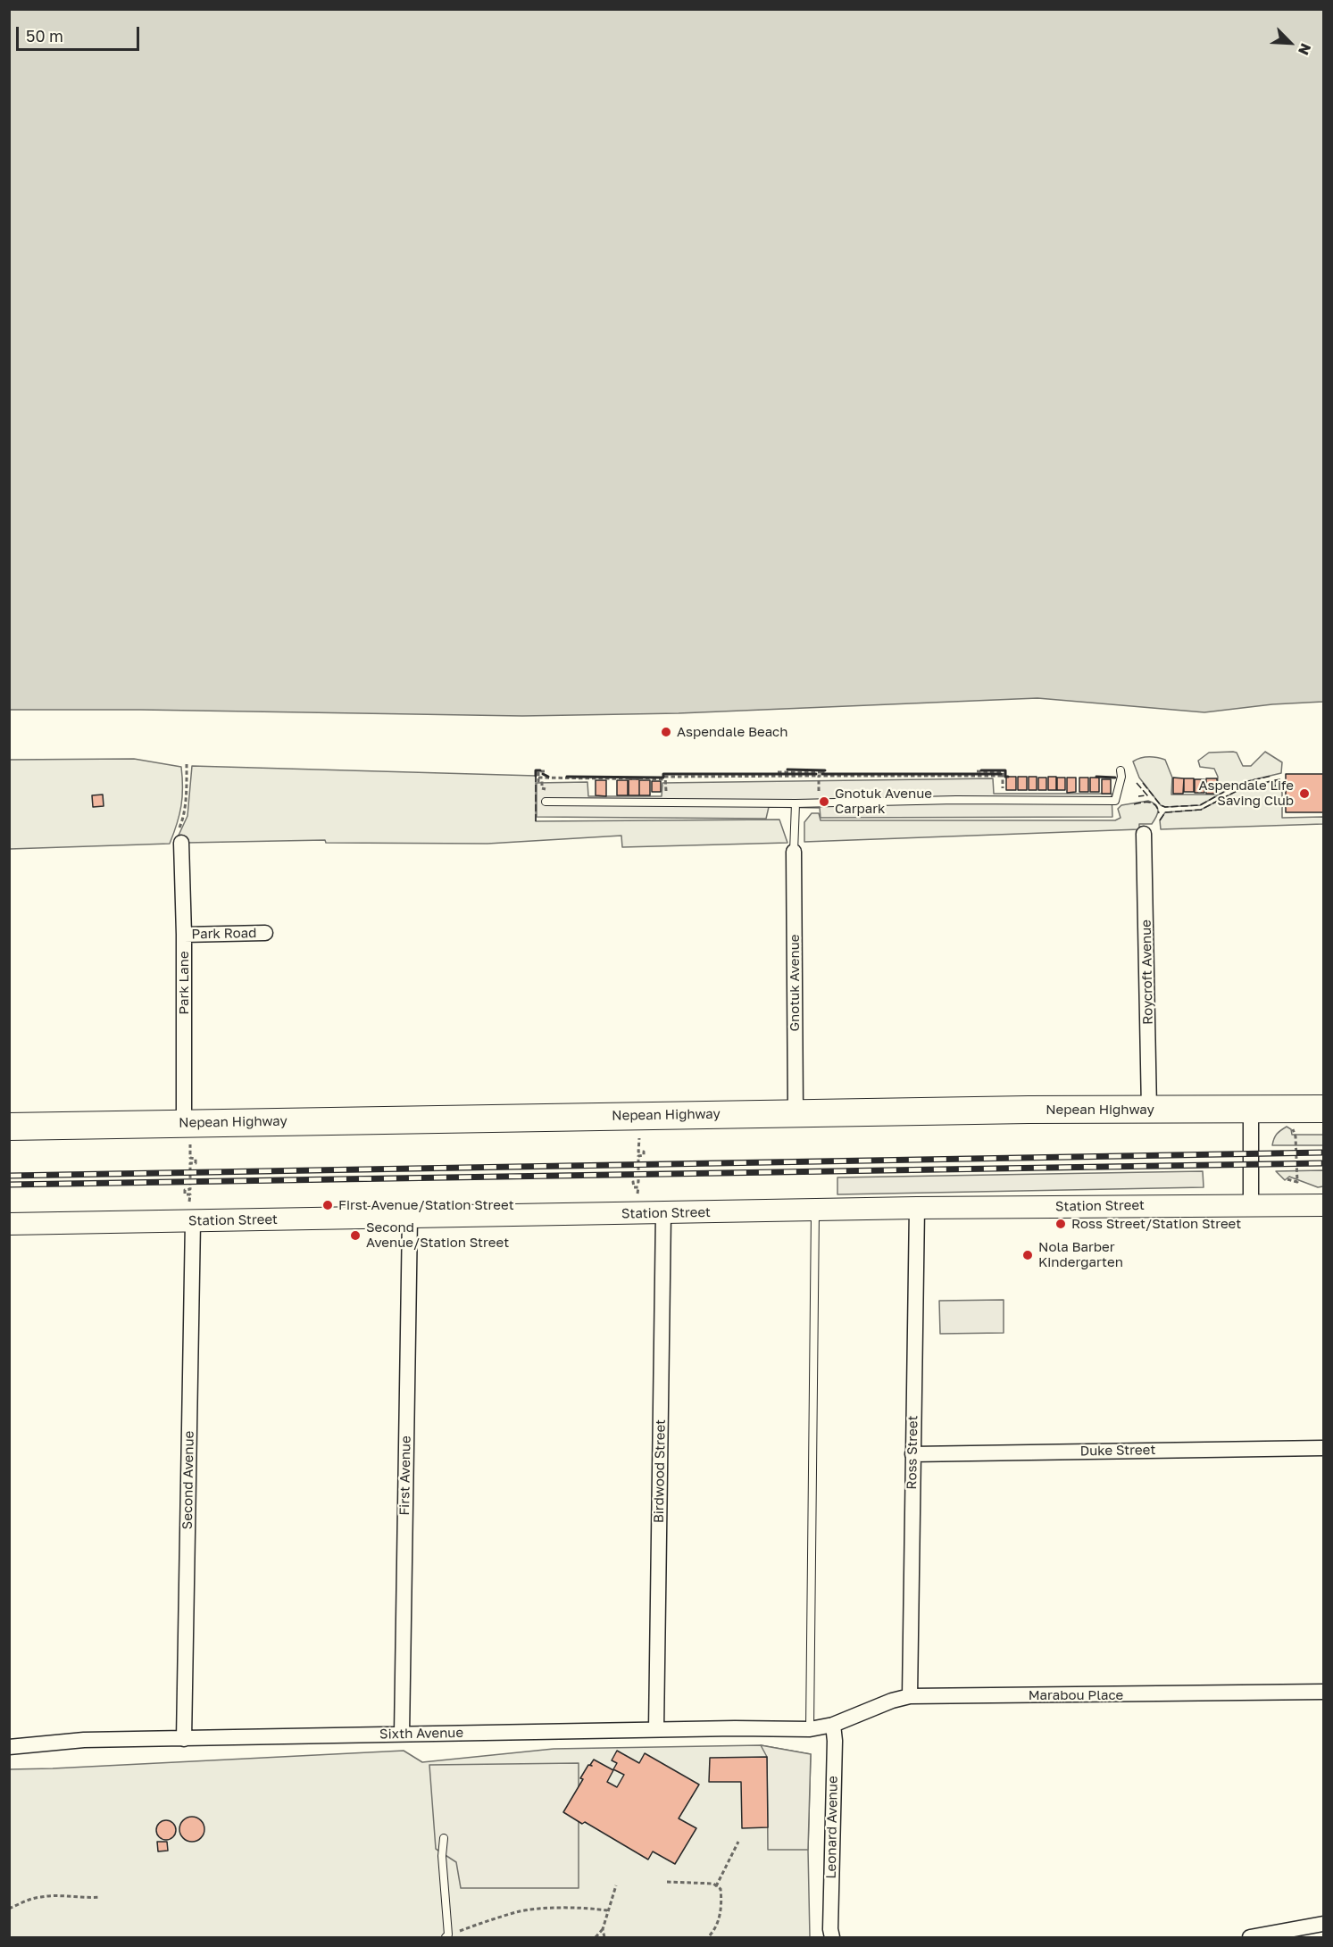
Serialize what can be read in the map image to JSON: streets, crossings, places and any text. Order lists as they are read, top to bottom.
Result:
{
  "streets": {
    "highway": ["Nepean Highway"],
    "street": [
      "Park Road",
      "Roycroft Avenue",
      "Park Lane",
      "Gnotuk Avenue",
      "Station Street",
      "Duke Street",
      "Ross Street",
      "Birdwood Street",
      "First Avenue",
      "Second Avenue",
      "Marabou Place",
      "Sixth Avenue",
      "Leonard Avenue"
    ]
  },
  "crossings": [
    ["Park Road", "Park Lane"],
    ["Roycroft Avenue", "Nepean Highway"],
    ["Park Lane", "Nepean Highway"],
    ["Gnotuk Avenue", "Nepean Highway"],
    ["Station Street", "Ross Street"],
    ["Station Street", "Birdwood Street"],
    ["Station Street", "First Avenue"],
    ["Station Street", "Second Avenue"],
    ["Duke Street", "Ross Street"],
    ["Ross Street", "Marabou Place"],
    ["Birdwood Street", "Sixth Avenue"],
    ["First Avenue", "Sixth Avenue"],
    ["Second Avenue", "Sixth Avenue"],
    ["Marabou Place", "Sixth Avenue"],
    ["Marabou Place", "Leonard Avenue"],
    ["Sixth Avenue", "Leonard Avenue"]
  ],
  "places": [
    "Aspendale Beach",
    "Aspendale Life Saving Club",
    "Gnotuk Avenue Carpark",
    "First Avenue/Station Street",
    "Ross Street/Station Street",
    "Second Avenue/Station Street",
    "Nola Barber Kindergarten"
  ],
  "scale_bar": "50 m",
  "north": "bottom right"
}
